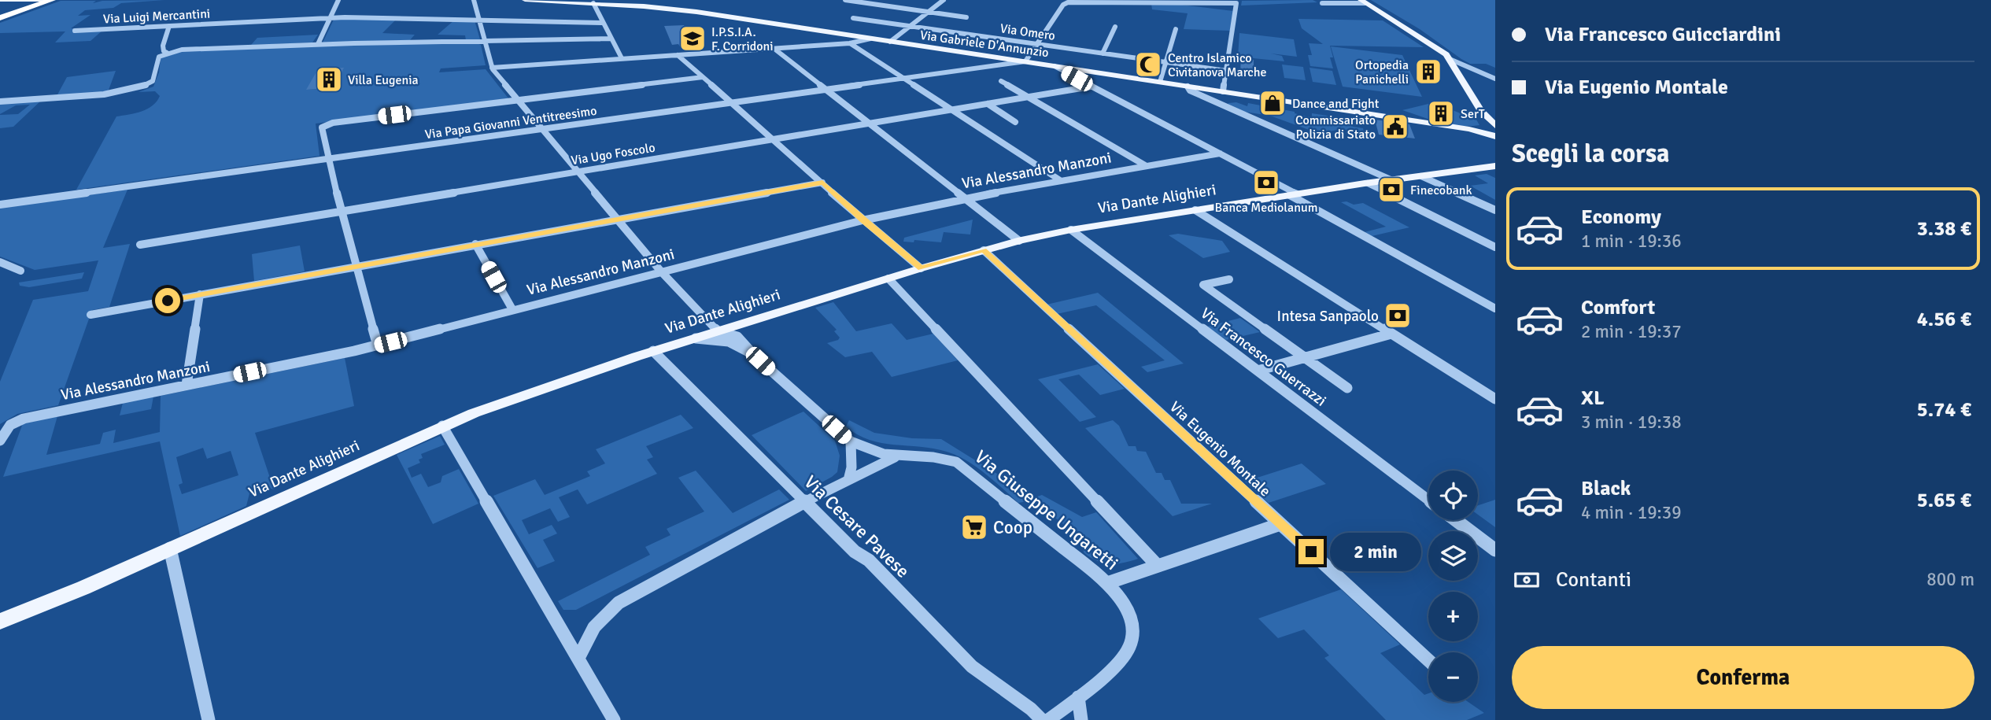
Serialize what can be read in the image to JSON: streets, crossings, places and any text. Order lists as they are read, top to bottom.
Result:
{
  "streets": {
    "main road": ["Via Gabriele D'Annunzio", "Via Dante Alighieri"],
    "street": [
      "Via Luigi Mercantini",
      "Via Omero",
      "Via Papa Giovanni Ventitreesimo",
      "Via Ugo Foscolo",
      "Via Alessandro Manzoni",
      "Via Francesco Guerrazzi",
      "Via Eugenio Montale",
      "Via Giuseppe Ungaretti",
      "Via Cesare Pavese"
    ]
  },
  "crossings": [
    ["Via Gabriele D'Annunzio", "Via Papa Giovanni Ventitreesimo"],
    ["Via Papa Giovanni Ventitreesimo", "Via Giuseppe Ungaretti"],
    ["Via Ugo Foscolo", "Via Giuseppe Ungaretti"],
    ["Via Alessandro Manzoni", "Via Giuseppe Ungaretti"],
    ["Via Dante Alighieri", "Via Francesco Guerrazzi"],
    ["Via Dante Alighieri", "Via Eugenio Montale"],
    ["Via Dante Alighieri", "Via Giuseppe Ungaretti"],
    ["Via Dante Alighieri", "Via Cesare Pavese"]
  ],
  "places": {
    "school or university": ["I.P.S.I.A. F. Corridoni"],
    "mosque": ["Centro Islamico Civitanova Marche"],
    "building": ["Ortopedia Panichelli", "Villa Eugenia", "SerT"],
    "shop": ["Dance and Fight"],
    "public building": ["Commissariato Polizia di Stato"],
    "bank": ["Banca Mediolanum", "Finecobank", "Intesa Sanpaolo"],
    "supermarket": ["Coop"]
  },
  "page": {
    "banner": ["Via Francesco Guicciardini", "Via Eugenio Montale"],
    "heading": "Scegli la corsa",
    "list": [
      {
        "name": "Economy",
        "note": "1 min · 19:36",
        "value": "3.38 €"
      },
      {
        "name": "Comfort",
        "note": "2 min · 19:37",
        "value": "4.56 €"
      },
      {
        "name": "XL",
        "note": "3 min · 19:38",
        "value": "5.74 €"
      },
      {
        "name": "Black",
        "note": "4 min · 19:39",
        "value": "5.65 €"
      }
    ],
    "map_buttons": ["+", "−"],
    "bubble": "2 min",
    "pay": ["Contanti", "800 m"],
    "buttons": "Conferma"
  }
}
